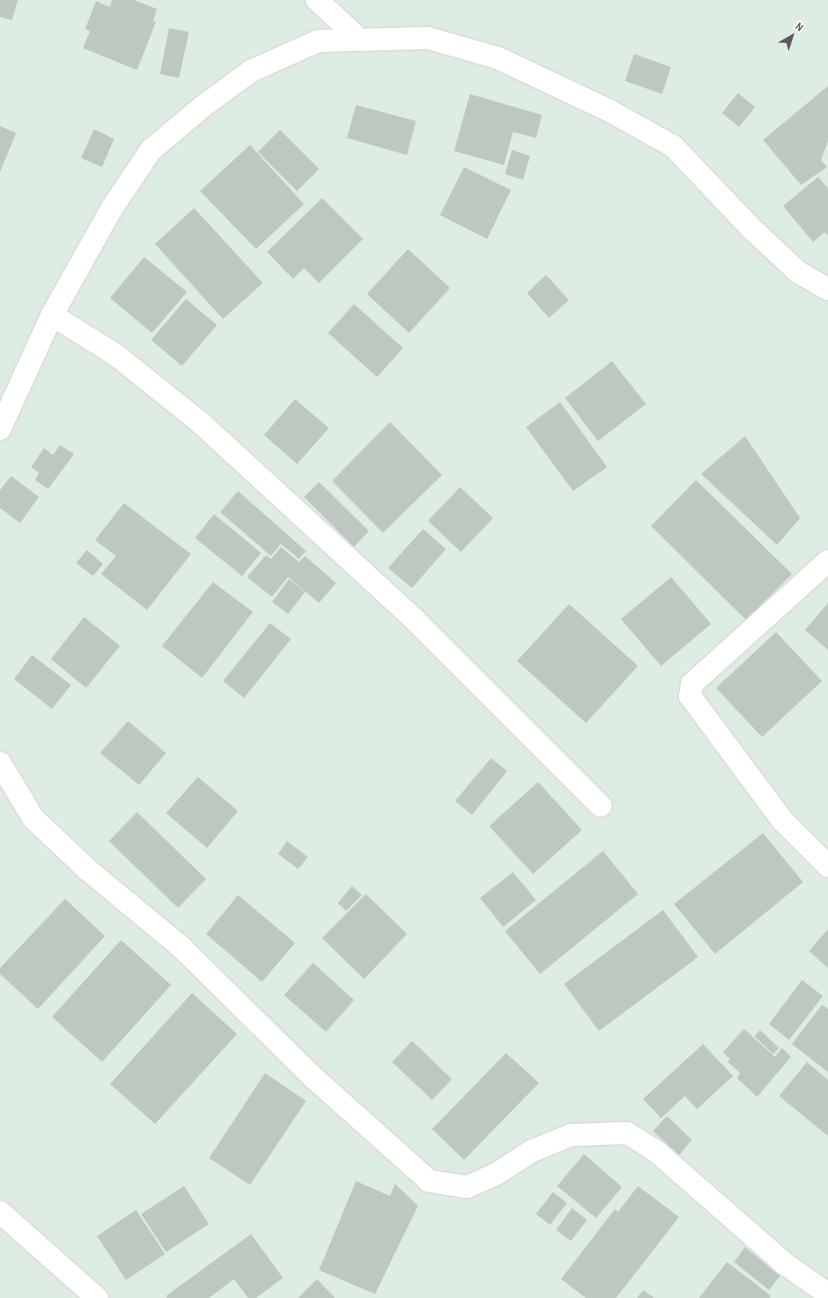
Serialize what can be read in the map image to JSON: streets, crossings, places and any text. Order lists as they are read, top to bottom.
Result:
{
  "north": "top right"
}
